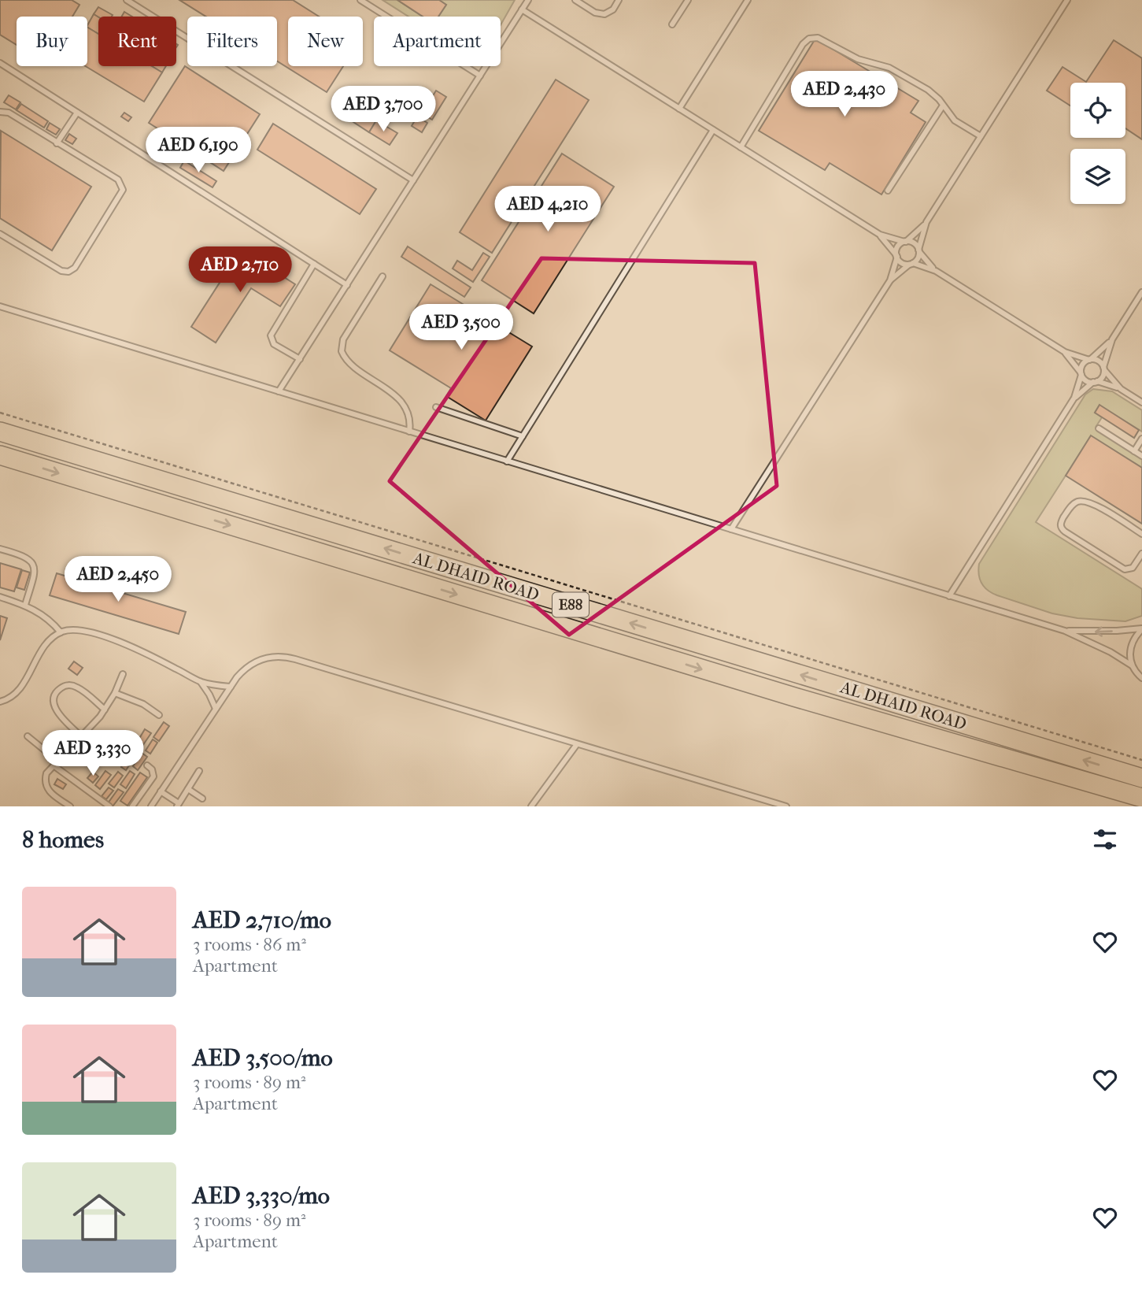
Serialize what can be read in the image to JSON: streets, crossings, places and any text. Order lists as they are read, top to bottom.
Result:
{
  "streets": {
    "highway": ["AL DHAID ROAD", "E88"]
  },
  "page": {
    "chip": [
      "Buy",
      "Rent",
      "Filters",
      "New",
      "Apartment"
    ],
    "price": [
      "AED 2,430",
      "AED 3,700",
      "AED 6,190",
      "AED 4,210",
      "AED 2,710",
      "AED 3,500",
      "AED 2,450",
      "AED 3,330"
    ],
    "heading": "8 homes",
    "list": [
      {
        "name": "AED 2,710/mo",
        "note": "3 rooms · 86 m² · Apartment"
      },
      {
        "name": "AED 3,500/mo",
        "note": "3 rooms · 89 m² · Apartment"
      },
      {
        "name": "AED 3,330/mo",
        "note": "3 rooms · 89 m² · Apartment"
      }
    ]
  }
}
